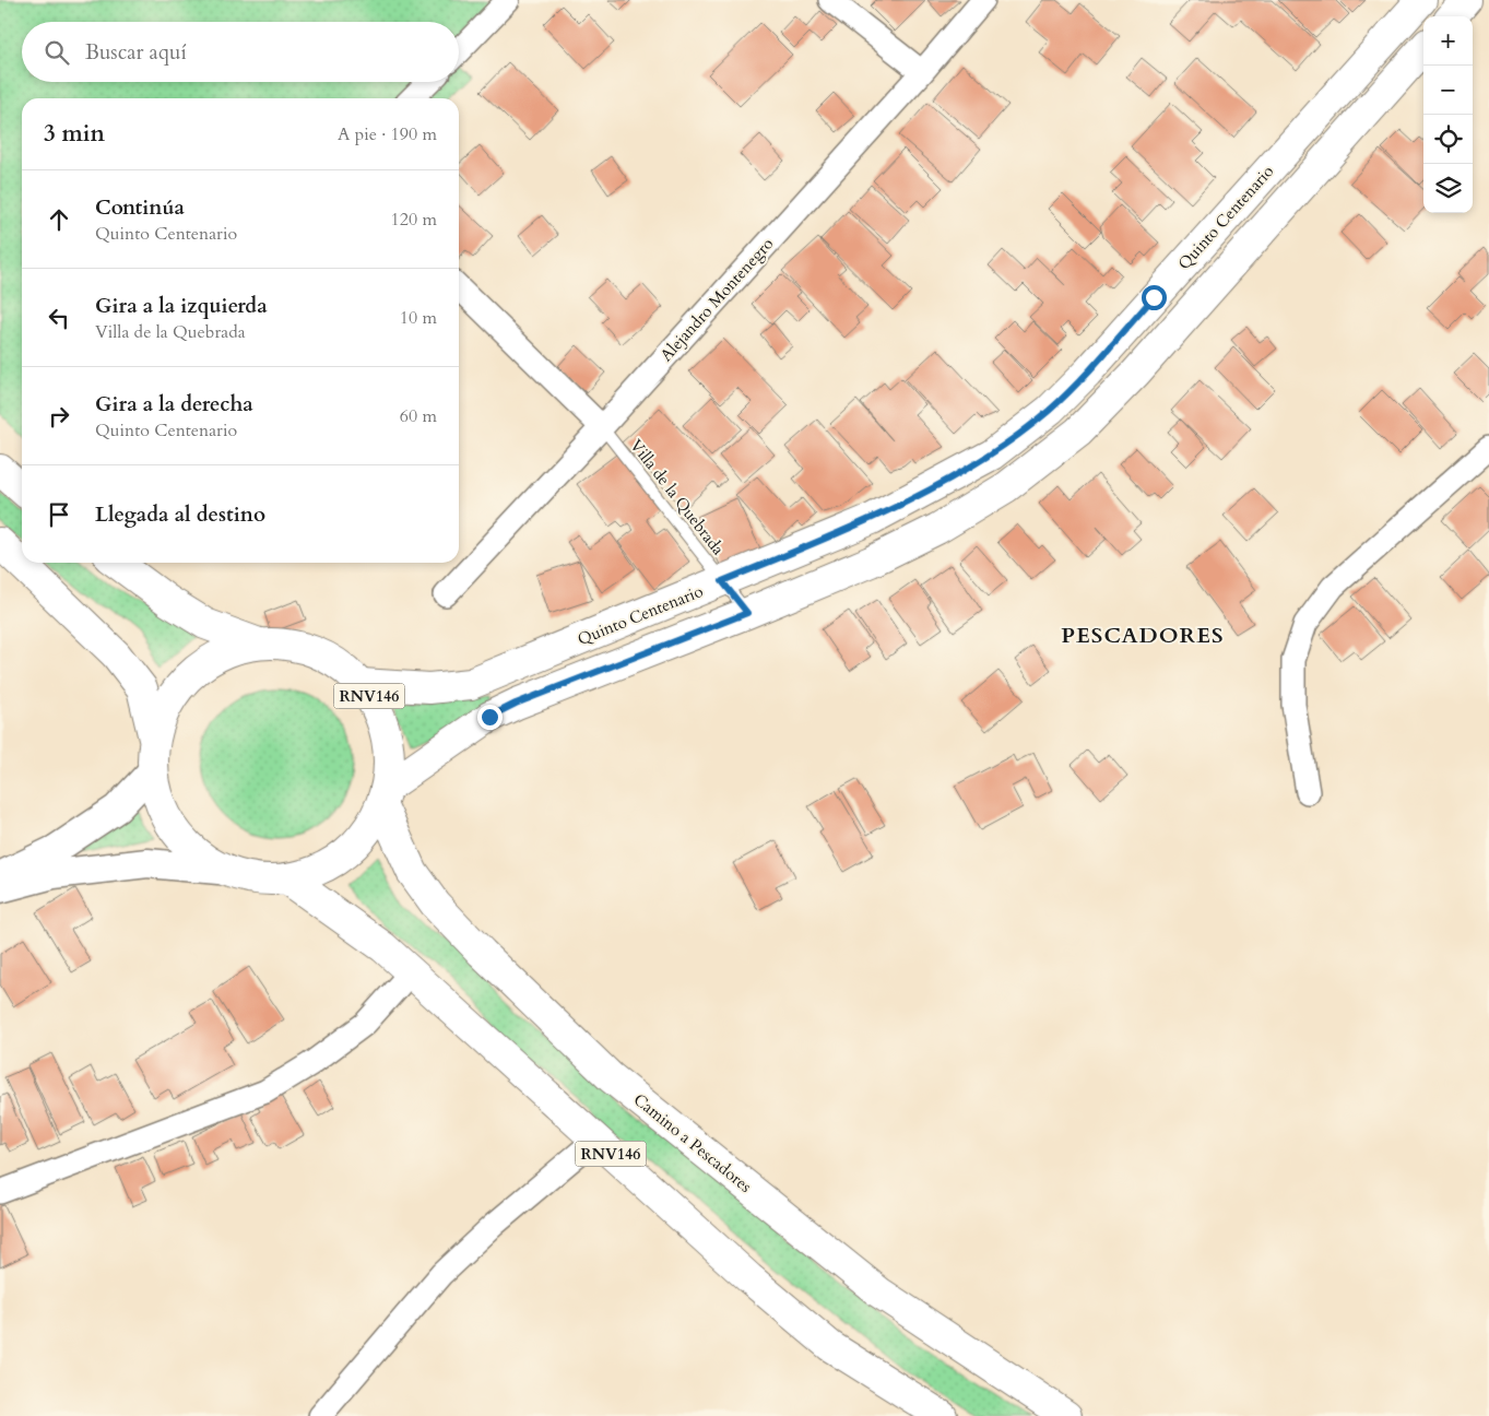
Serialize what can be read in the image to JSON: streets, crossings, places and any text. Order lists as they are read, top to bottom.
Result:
{
  "streets": {
    "main road": ["Quinto Centenario", "RNV146", "Camino a Pescadores"],
    "street": ["Alejandro Montenegro"],
    "lane": ["Villa de la Quebrada"]
  },
  "crossings": [
    ["Quinto Centenario", "Villa de la Quebrada"],
    ["Quinto Centenario", "RNV146"],
    ["Alejandro Montenegro", "Villa de la Quebrada"],
    ["RNV146", "Camino a Pescadores"]
  ],
  "districts": ["PESCADORES"],
  "page": {
    "map_buttons": ["+", "−"],
    "search": "Buscar aquí",
    "heading": ["3 min", "A pie · 190 m"],
    "list": [
      ["Continúa", "Quinto Centenario", "120 m"],
      ["Gira a la izquierda", "Villa de la Quebrada", "10 m"],
      ["Gira a la derecha", "Quinto Centenario", "60 m"],
      "Llegada al destino"
    ]
  }
}
